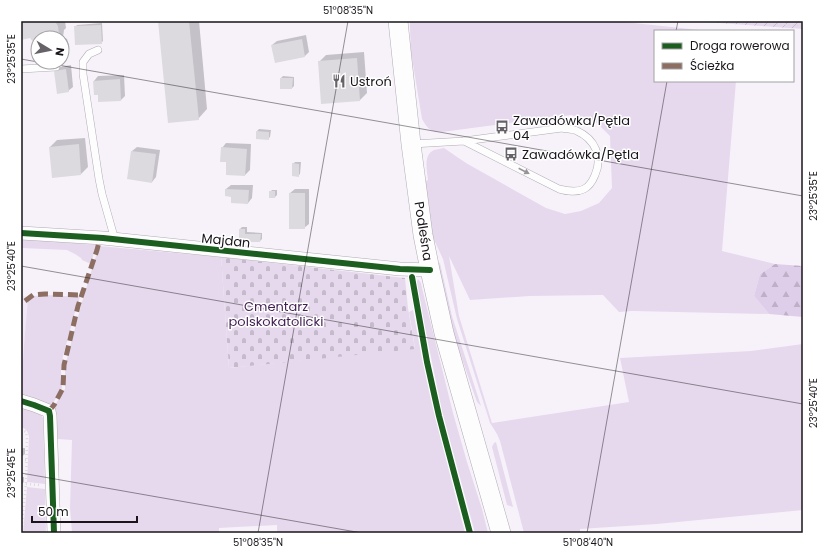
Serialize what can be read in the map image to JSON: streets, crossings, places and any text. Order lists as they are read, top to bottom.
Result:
{
  "streets": {
    "main road": ["Podleśna"],
    "street": ["Majdan"]
  },
  "crossings": [
    ["Podleśna", "Majdan"]
  ],
  "parks": ["Cmentarz polskokatolicki"],
  "places": {
    "restaurant": ["Ustroń"],
    "bus stop": ["Zawadówka/Pętla 04", "Zawadówka/Pętla"]
  },
  "legend": ["Droga rowerowa", "Ścieżka"],
  "scale_bar": "50 m",
  "north": "right",
  "coordinates": [
    "51°08'35\"N",
    "23°25'35\"E",
    "23°25'40\"E",
    "23°25'45\"E",
    "51°08'40\"N"
  ]
}
